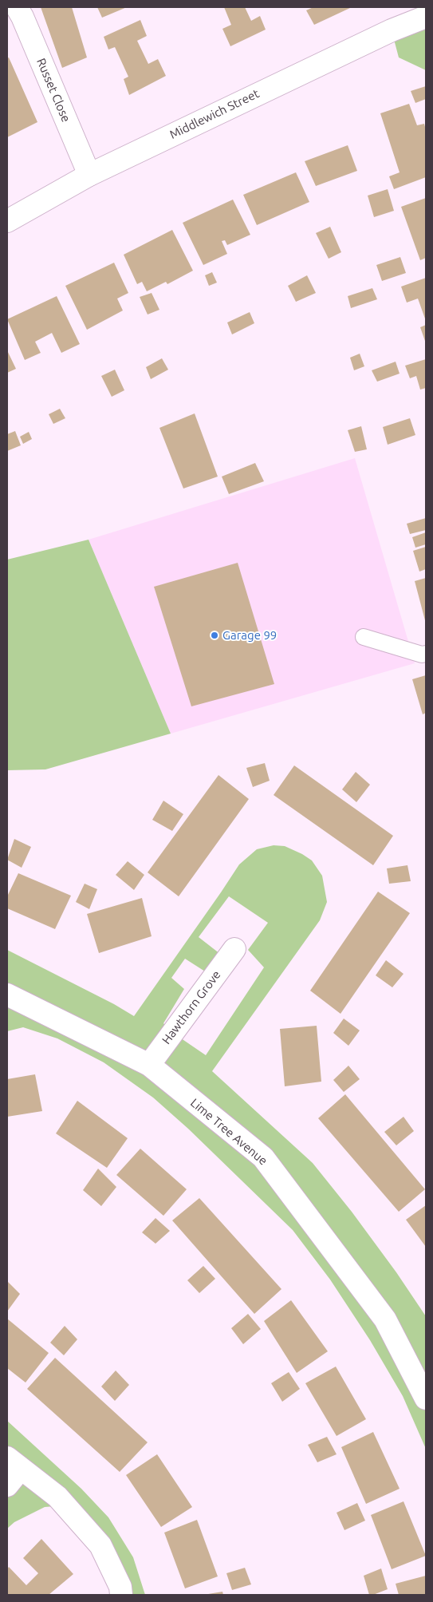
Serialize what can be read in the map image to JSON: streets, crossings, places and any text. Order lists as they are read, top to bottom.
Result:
{
  "streets": {
    "street": [
      "Russet Close",
      "Middlewich Street",
      "Hawthorn Grove",
      "Lime Tree Avenue"
    ]
  },
  "crossings": [
    ["Russet Close", "Middlewich Street"],
    ["Hawthorn Grove", "Lime Tree Avenue"]
  ],
  "places": ["Garage 99"]
}
